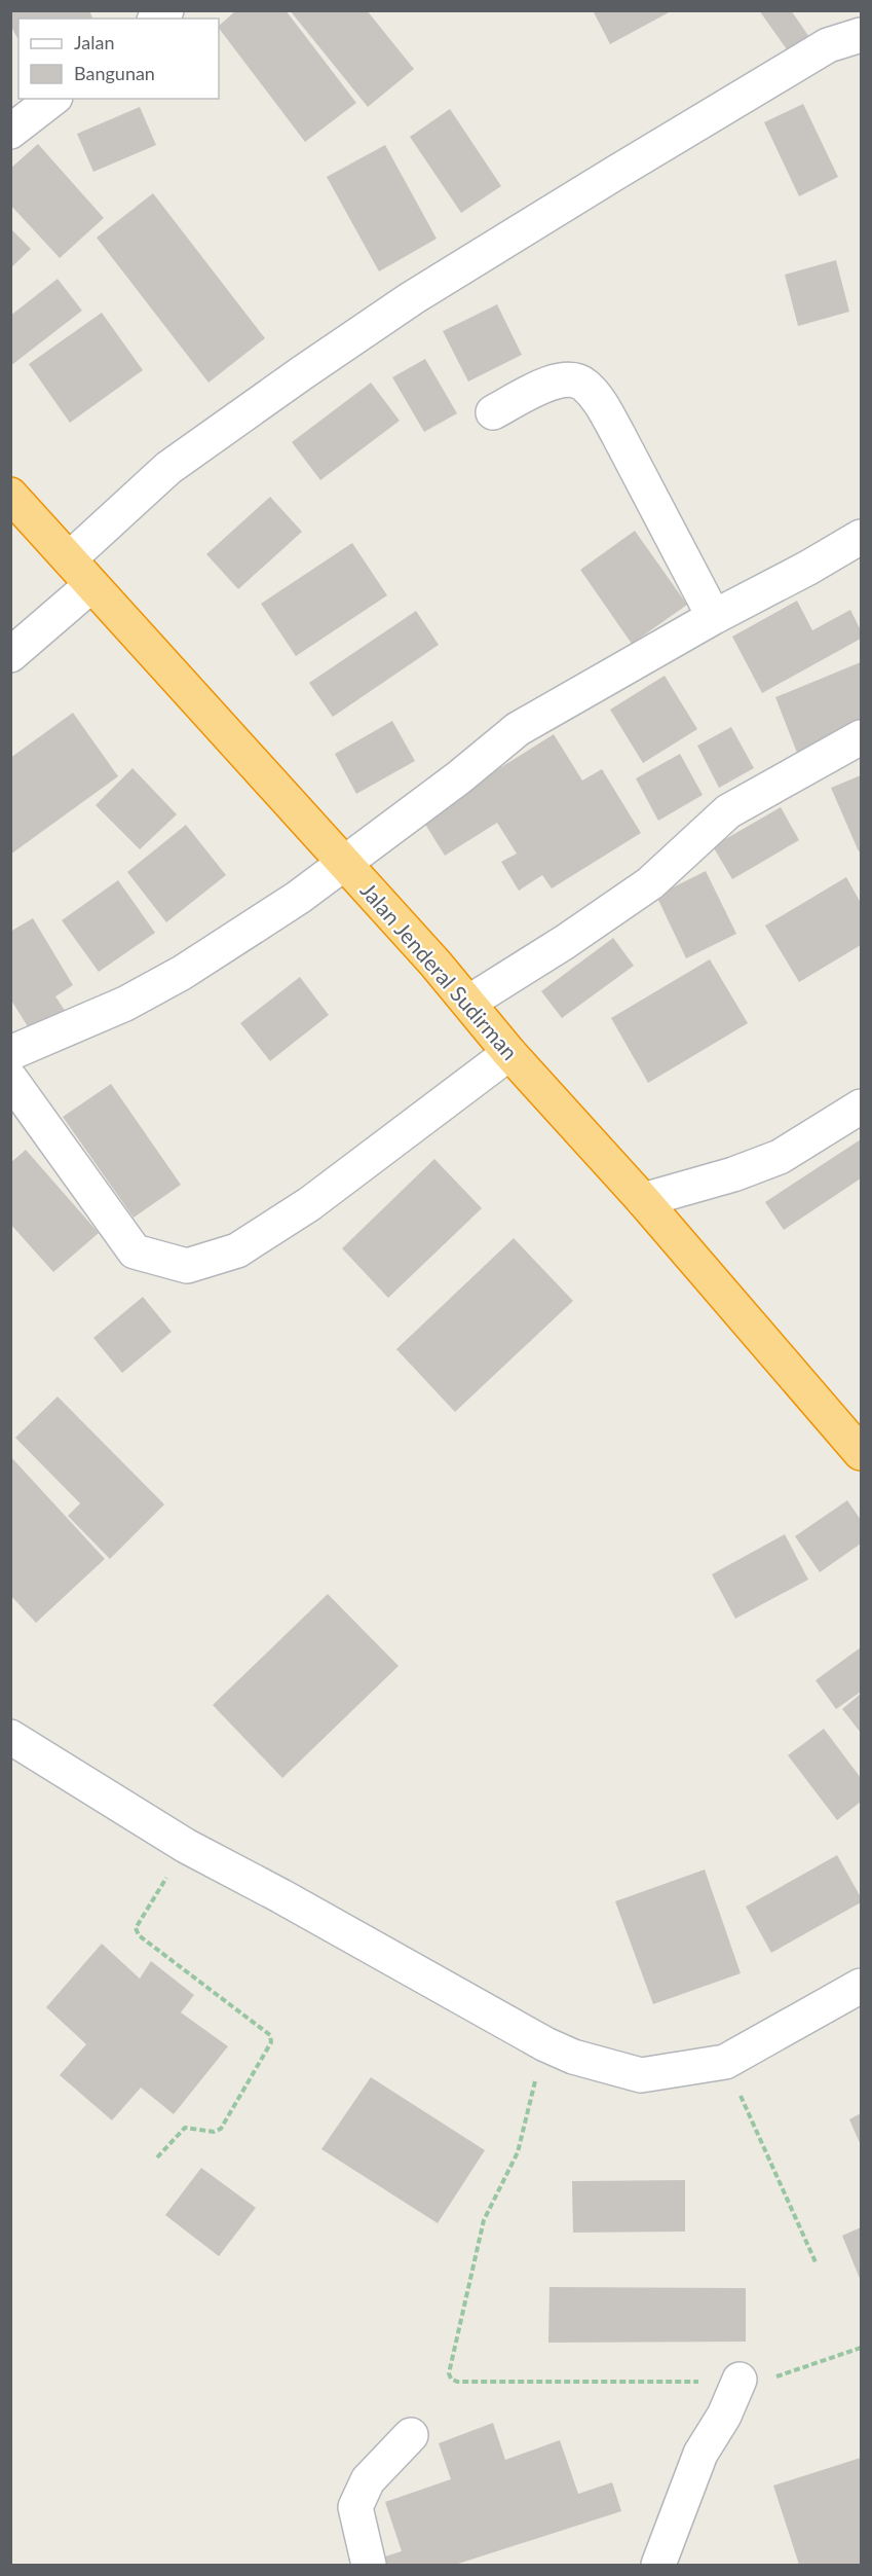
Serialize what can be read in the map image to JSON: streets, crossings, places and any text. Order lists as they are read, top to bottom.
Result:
{
  "streets": {
    "highway": ["Jalan Jenderal Sudirman"]
  },
  "legend": ["Jalan", "Bangunan"]
}
